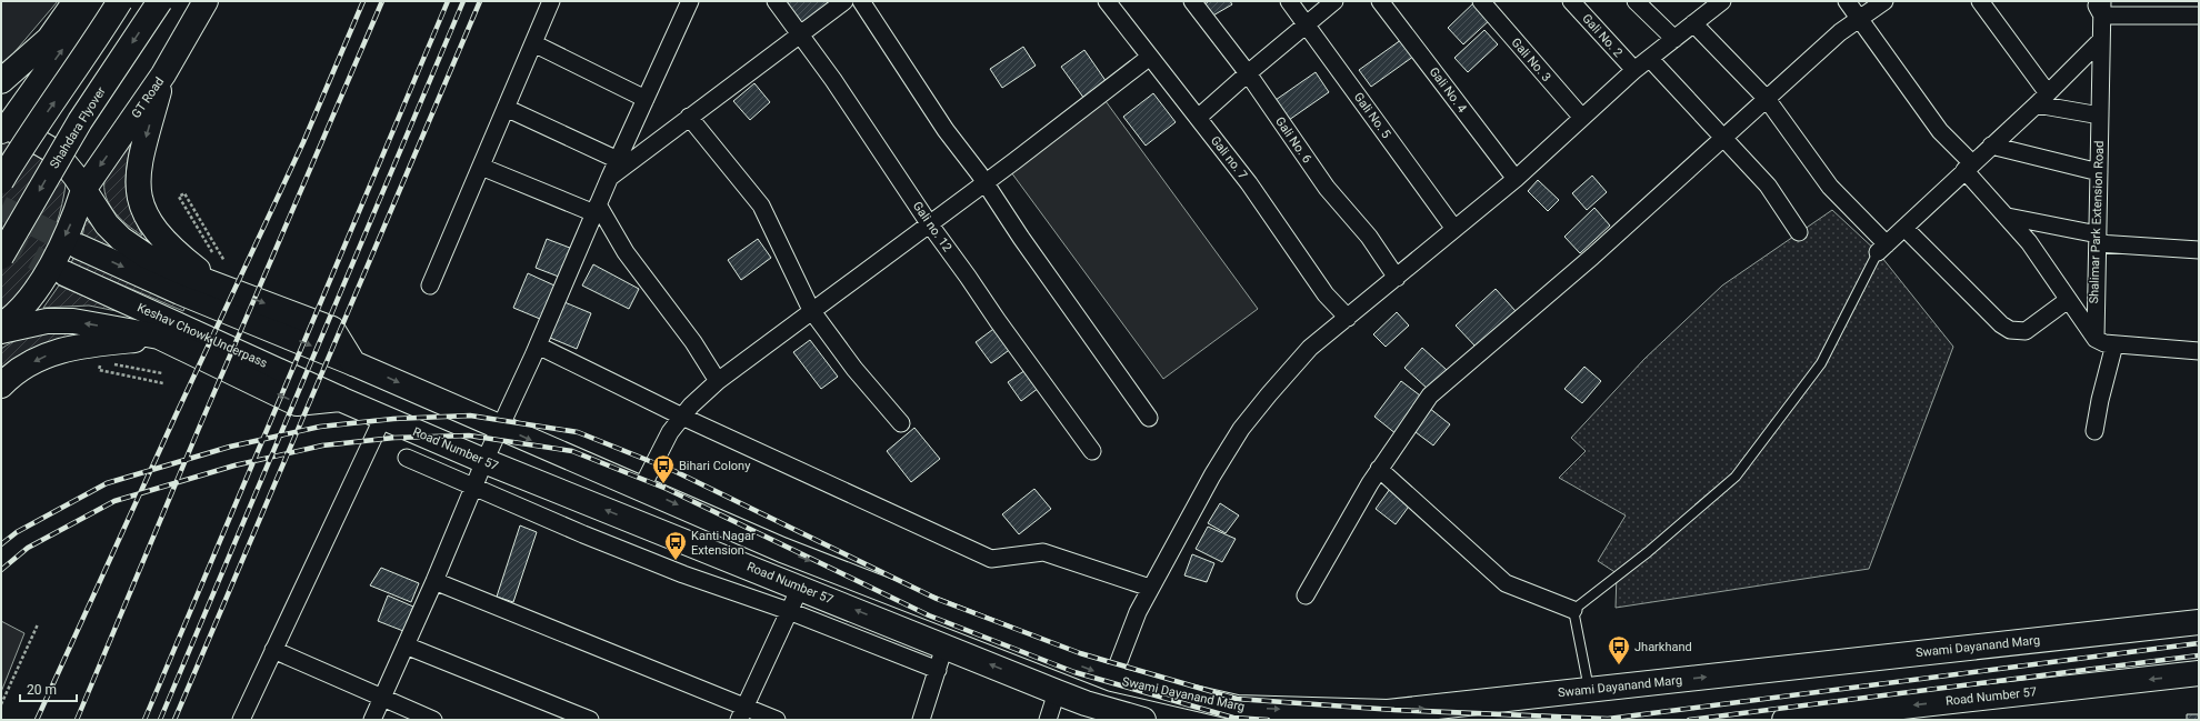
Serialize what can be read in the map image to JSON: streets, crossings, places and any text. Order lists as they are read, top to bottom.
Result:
{
  "streets": {
    "main road": [
      "GT Road",
      "Shahdara Flyover",
      "Keshav Chowk Underpass",
      "Road Number 57",
      "Swami Dayanand Marg"
    ],
    "street": [
      "Gali No. 2",
      "Gali No. 3",
      "Gali No. 4",
      "Gali No. 5",
      "Gali No. 6",
      "Gali no. 7",
      "Shalimar Park Extension Road",
      "Gali no. 12"
    ]
  },
  "crossings": [
    ["Keshav Chowk Underpass", "Road Number 57"]
  ],
  "one_way": ["Road Number 57", "Swami Dayanand Marg"],
  "places": {
    "bus stop": ["Bihari Colony", "Kanti Nagar Extension", "Jharkhand"]
  },
  "scale_bar": "20 m"
}
